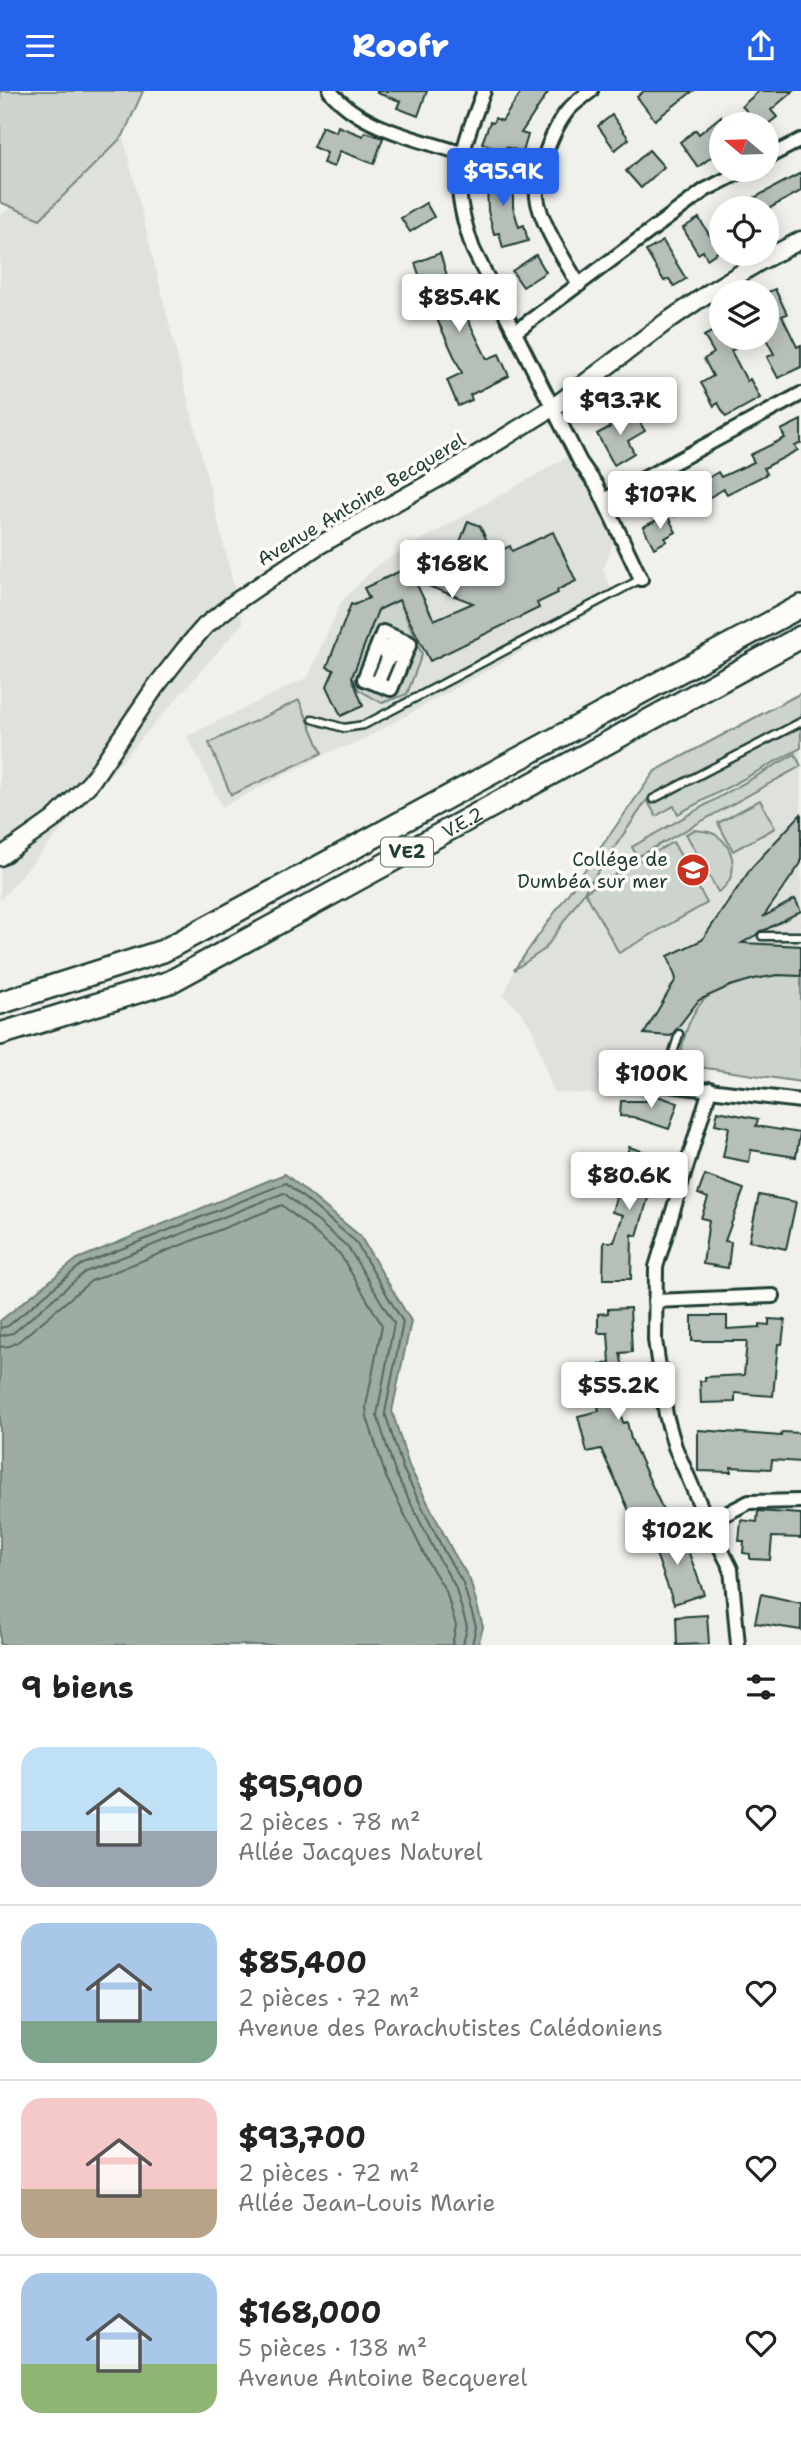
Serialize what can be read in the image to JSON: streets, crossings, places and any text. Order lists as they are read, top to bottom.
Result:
{
  "streets": {
    "highway": ["V.E.2", "VE2"],
    "street": ["Avenue Antoine Becquerel"]
  },
  "places": {
    "school or university": ["Collége de Dumbéa sur mer"]
  },
  "north": "left",
  "page": {
    "header": "Roofr",
    "price": [
      "$95.9K",
      "$85.4K",
      "$93.7K",
      "$107K",
      "$168K",
      "$100K",
      "$80.6K",
      "$55.2K",
      "$102K"
    ],
    "heading": "9 biens",
    "list": [
      {
        "name": "$95,900",
        "note": "2 pièces · 78 m² · Allée Jacques Naturel"
      },
      {
        "name": "$85,400",
        "note": "2 pièces · 72 m² · Avenue des Parachutistes Calédoniens"
      },
      {
        "name": "$93,700",
        "note": "2 pièces · 72 m² · Allée Jean-Louis Marie"
      },
      {
        "name": "$168,000",
        "note": "5 pièces · 138 m² · Avenue Antoine Becquerel"
      }
    ]
  }
}
